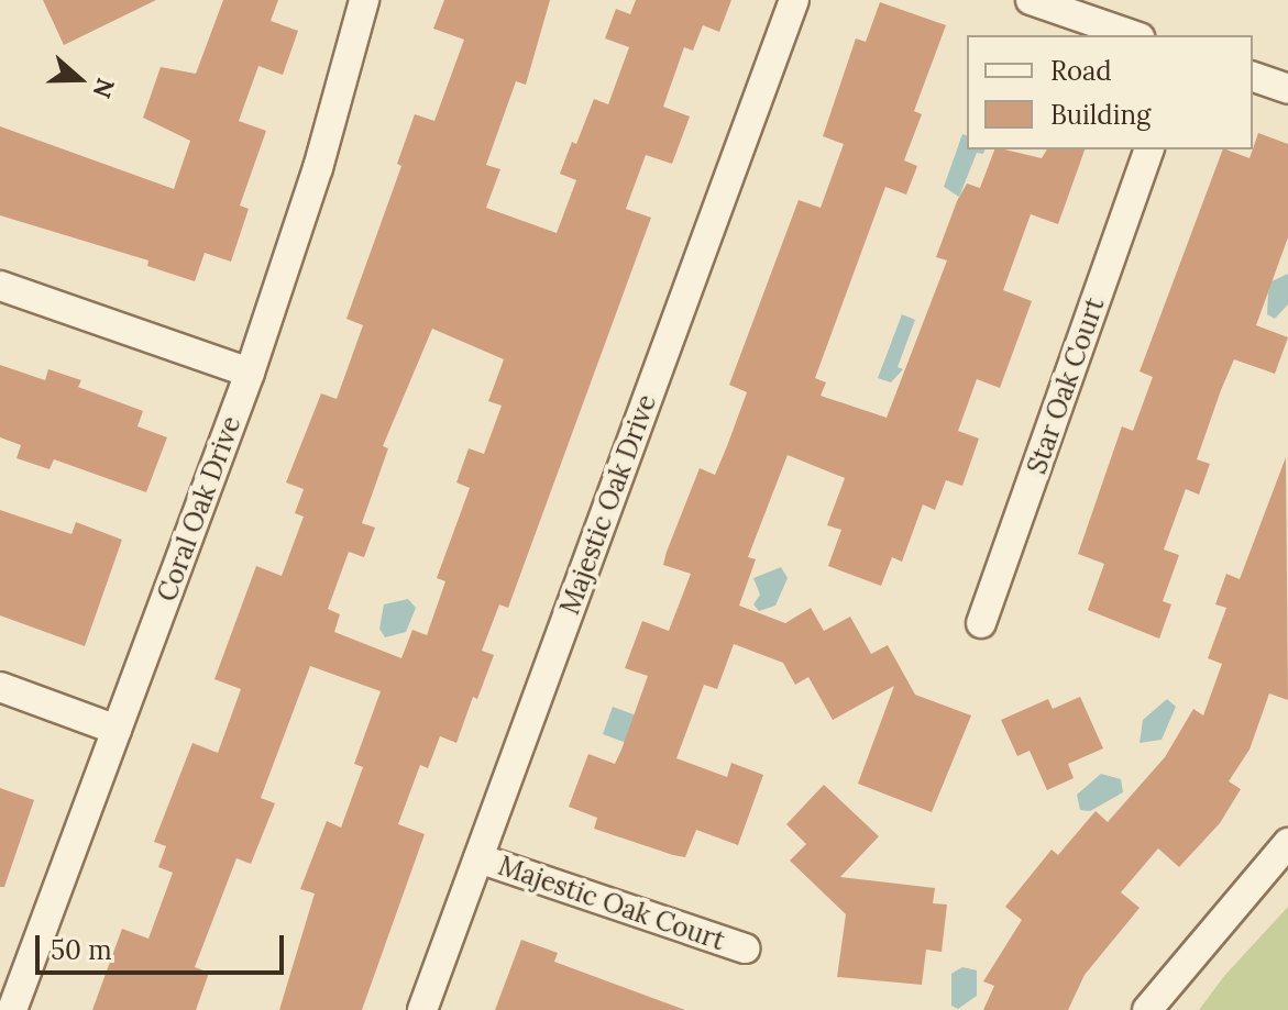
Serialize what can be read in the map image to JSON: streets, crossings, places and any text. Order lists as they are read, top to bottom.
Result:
{
  "streets": {
    "street": [
      "Star Oak Court",
      "Majestic Oak Drive",
      "Coral Oak Drive",
      "Majestic Oak Court"
    ]
  },
  "crossings": [
    ["Majestic Oak Drive", "Majestic Oak Court"]
  ],
  "legend": ["Road", "Building"],
  "scale_bar": "50 m",
  "north": "right"
}
